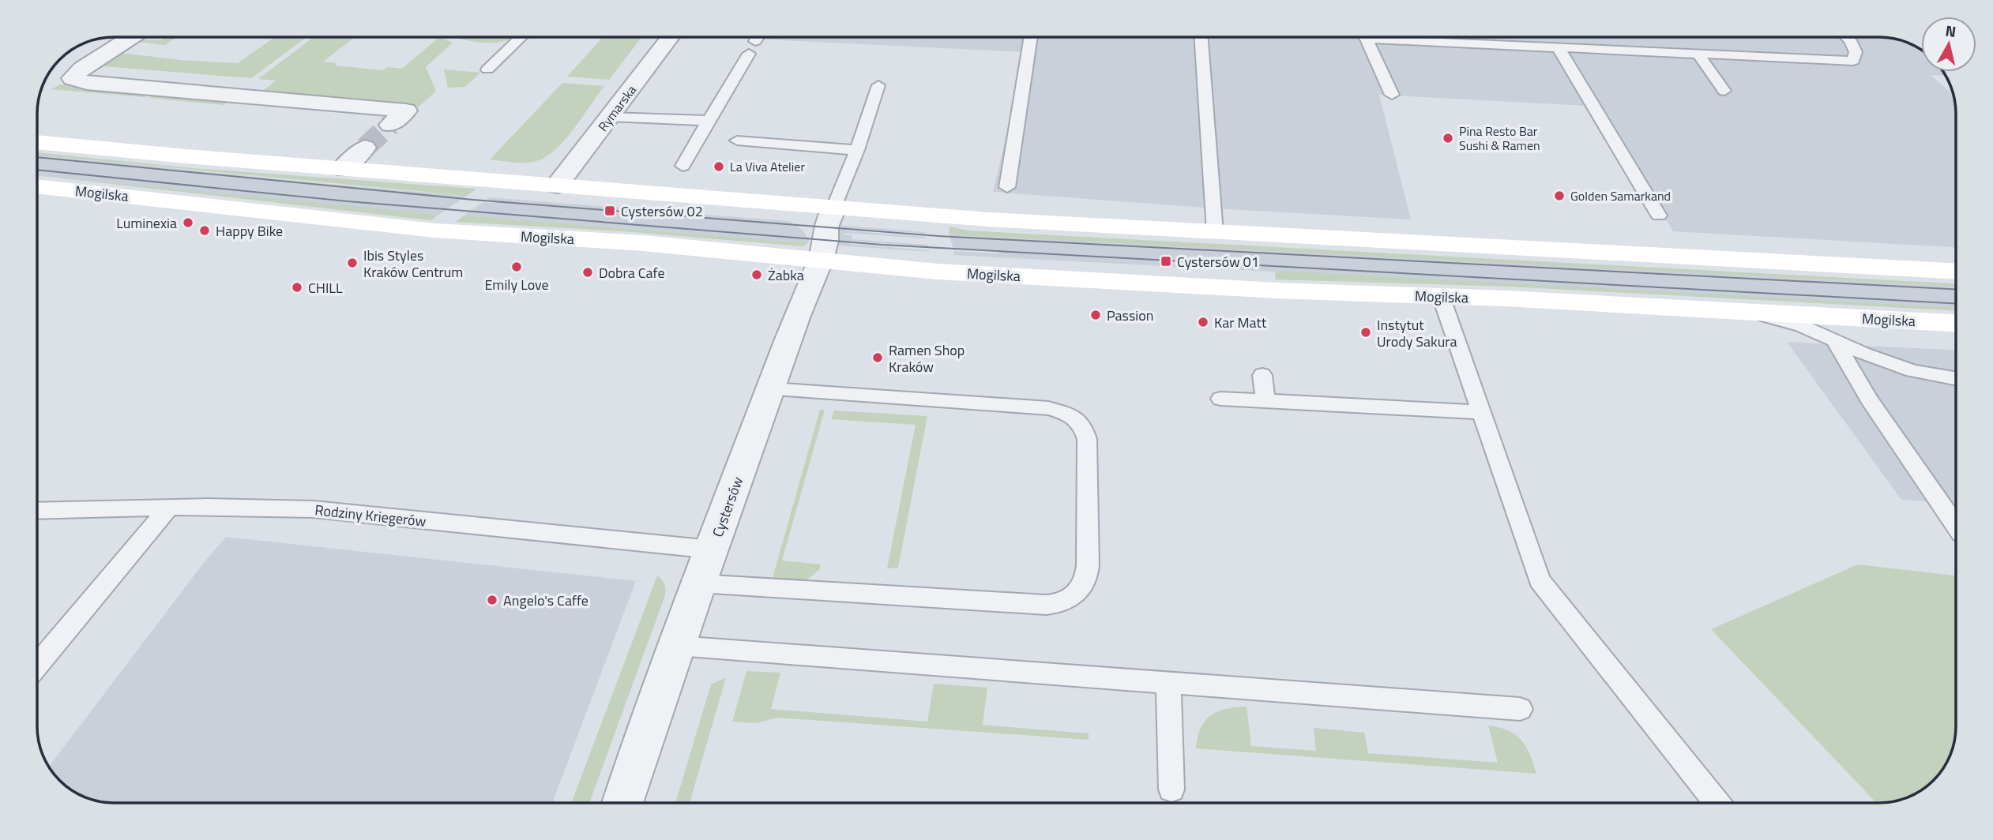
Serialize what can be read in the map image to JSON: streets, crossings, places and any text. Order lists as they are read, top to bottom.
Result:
{
  "streets": {
    "main road": ["Mogilska"],
    "street": ["Rymarska", "Cystersów"],
    "lane": ["Rodziny Kriegerów"]
  },
  "crossings": [
    ["Mogilska", "Cystersów"],
    ["Cystersów", "Rodziny Kriegerów"]
  ],
  "places": {
    "other": [
      "Pina Resto Bar Sushi & Ramen",
      "La Viva Atelier",
      "Golden Samarkand",
      "Luminexia",
      "Happy Bike",
      "Ibis Styles Kraków Centrum",
      "Emily Love",
      "Dobra Cafe",
      "Żabka",
      "CHILL",
      "Passion",
      "Kar Matt",
      "Instytut Urody Sakura",
      "Ramen Shop Kraków",
      "Angelo's Caffe"
    ],
    "transit": ["Cystersów 02", "Cystersów 01"]
  },
  "north": "top"
}
